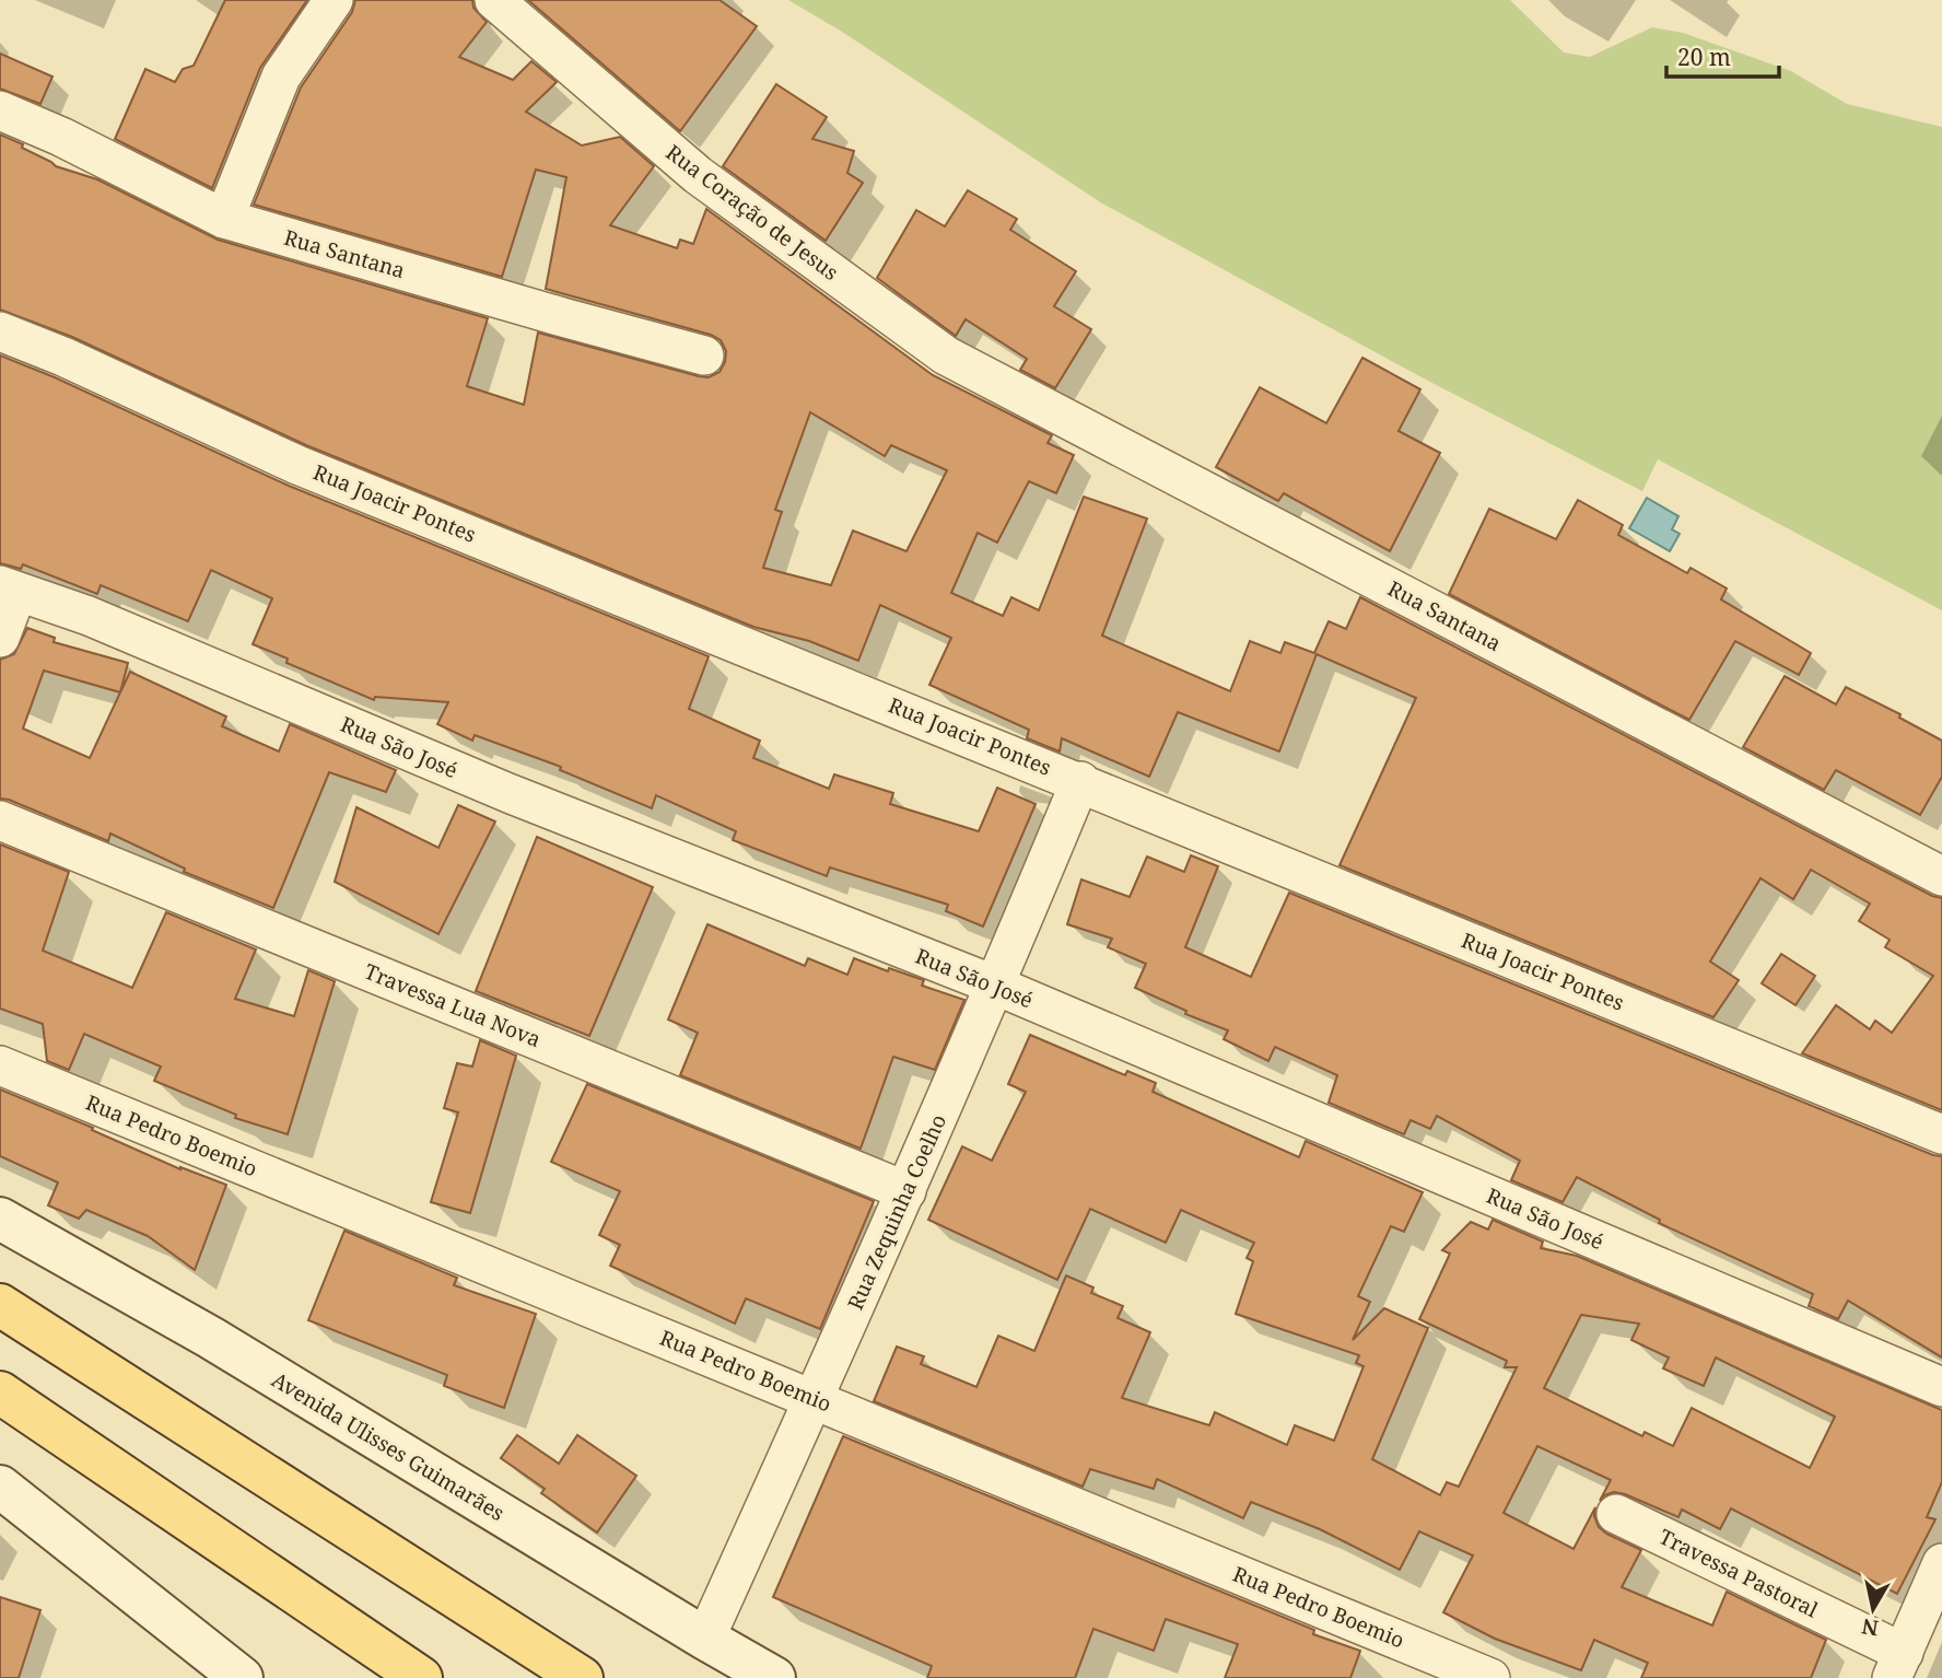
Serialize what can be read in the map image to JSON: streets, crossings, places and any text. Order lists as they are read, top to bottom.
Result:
{
  "streets": {
    "street": [
      "Rua Coração de Jesus",
      "Rua Santana",
      "Rua Joacir Pontes",
      "Rua São José",
      "Travessa Lua Nova",
      "Rua Pedro Boemio",
      "Rua Zequinha Coelho",
      "Avenida Ulisses Guimarães",
      "Travessa Pastoral"
    ]
  },
  "crossings": [
    ["Rua Coração de Jesus", "Rua Santana"],
    ["Rua Joacir Pontes", "Rua Zequinha Coelho"],
    ["Rua São José", "Rua Zequinha Coelho"],
    ["Travessa Lua Nova", "Rua Zequinha Coelho"],
    ["Rua Pedro Boemio", "Rua Zequinha Coelho"],
    ["Rua Zequinha Coelho", "Avenida Ulisses Guimarães"]
  ],
  "scale_bar": "20 m",
  "north": "bottom"
}
